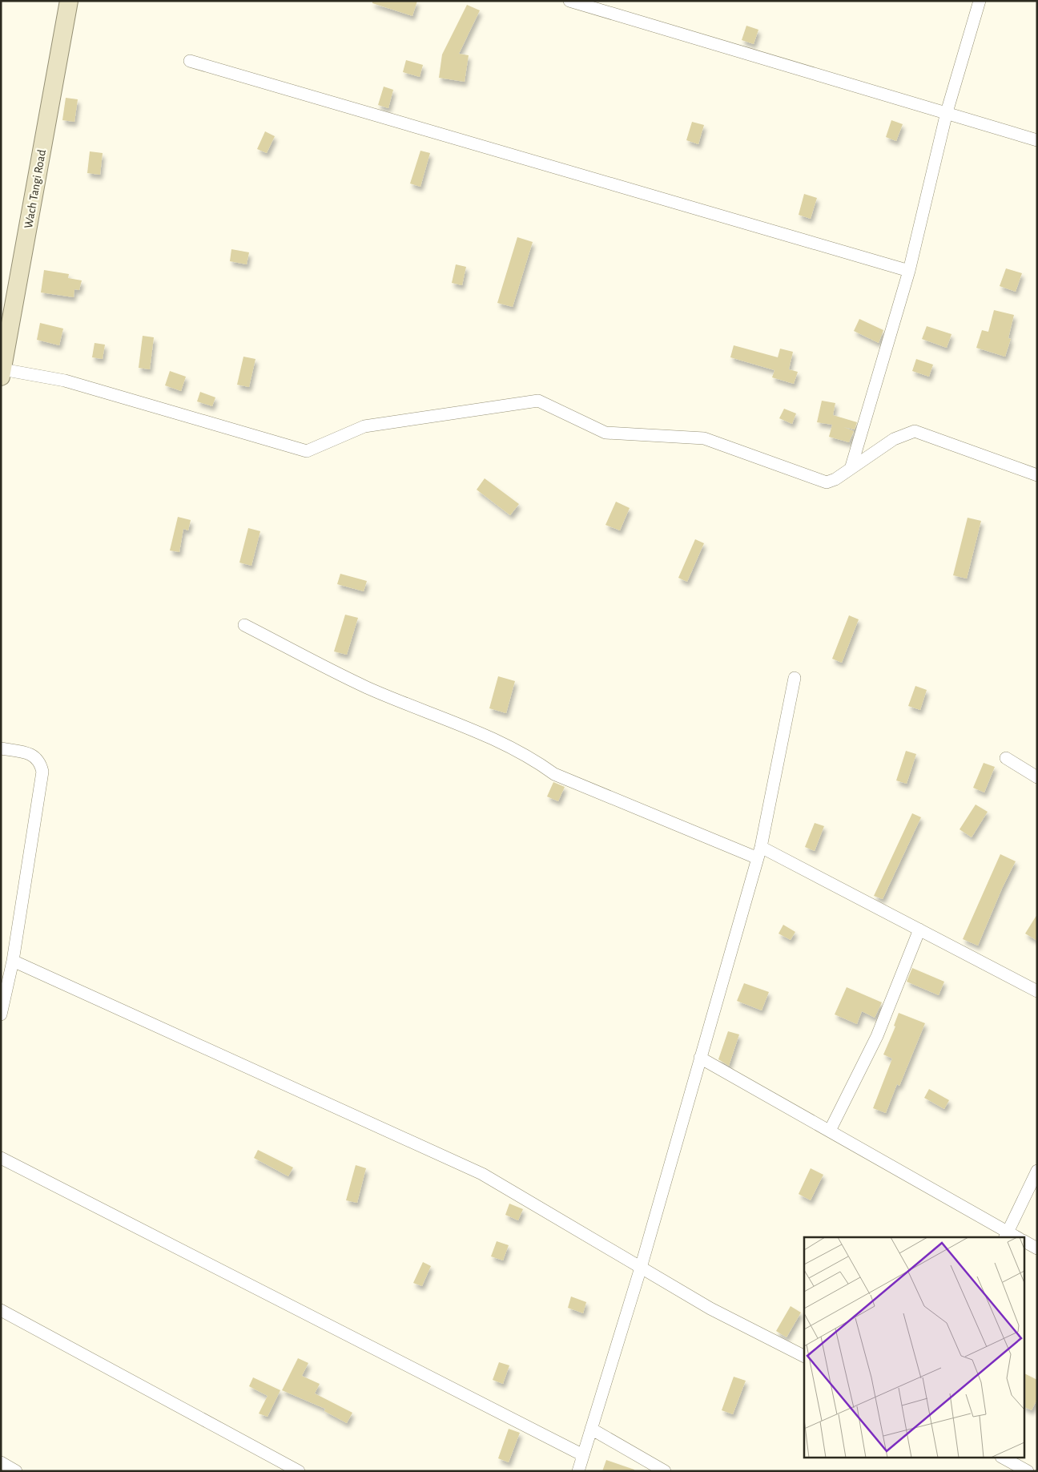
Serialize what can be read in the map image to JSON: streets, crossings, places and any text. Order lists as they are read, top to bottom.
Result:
{
  "streets": {
    "main road": ["Wach Tangi Road"]
  }
}
